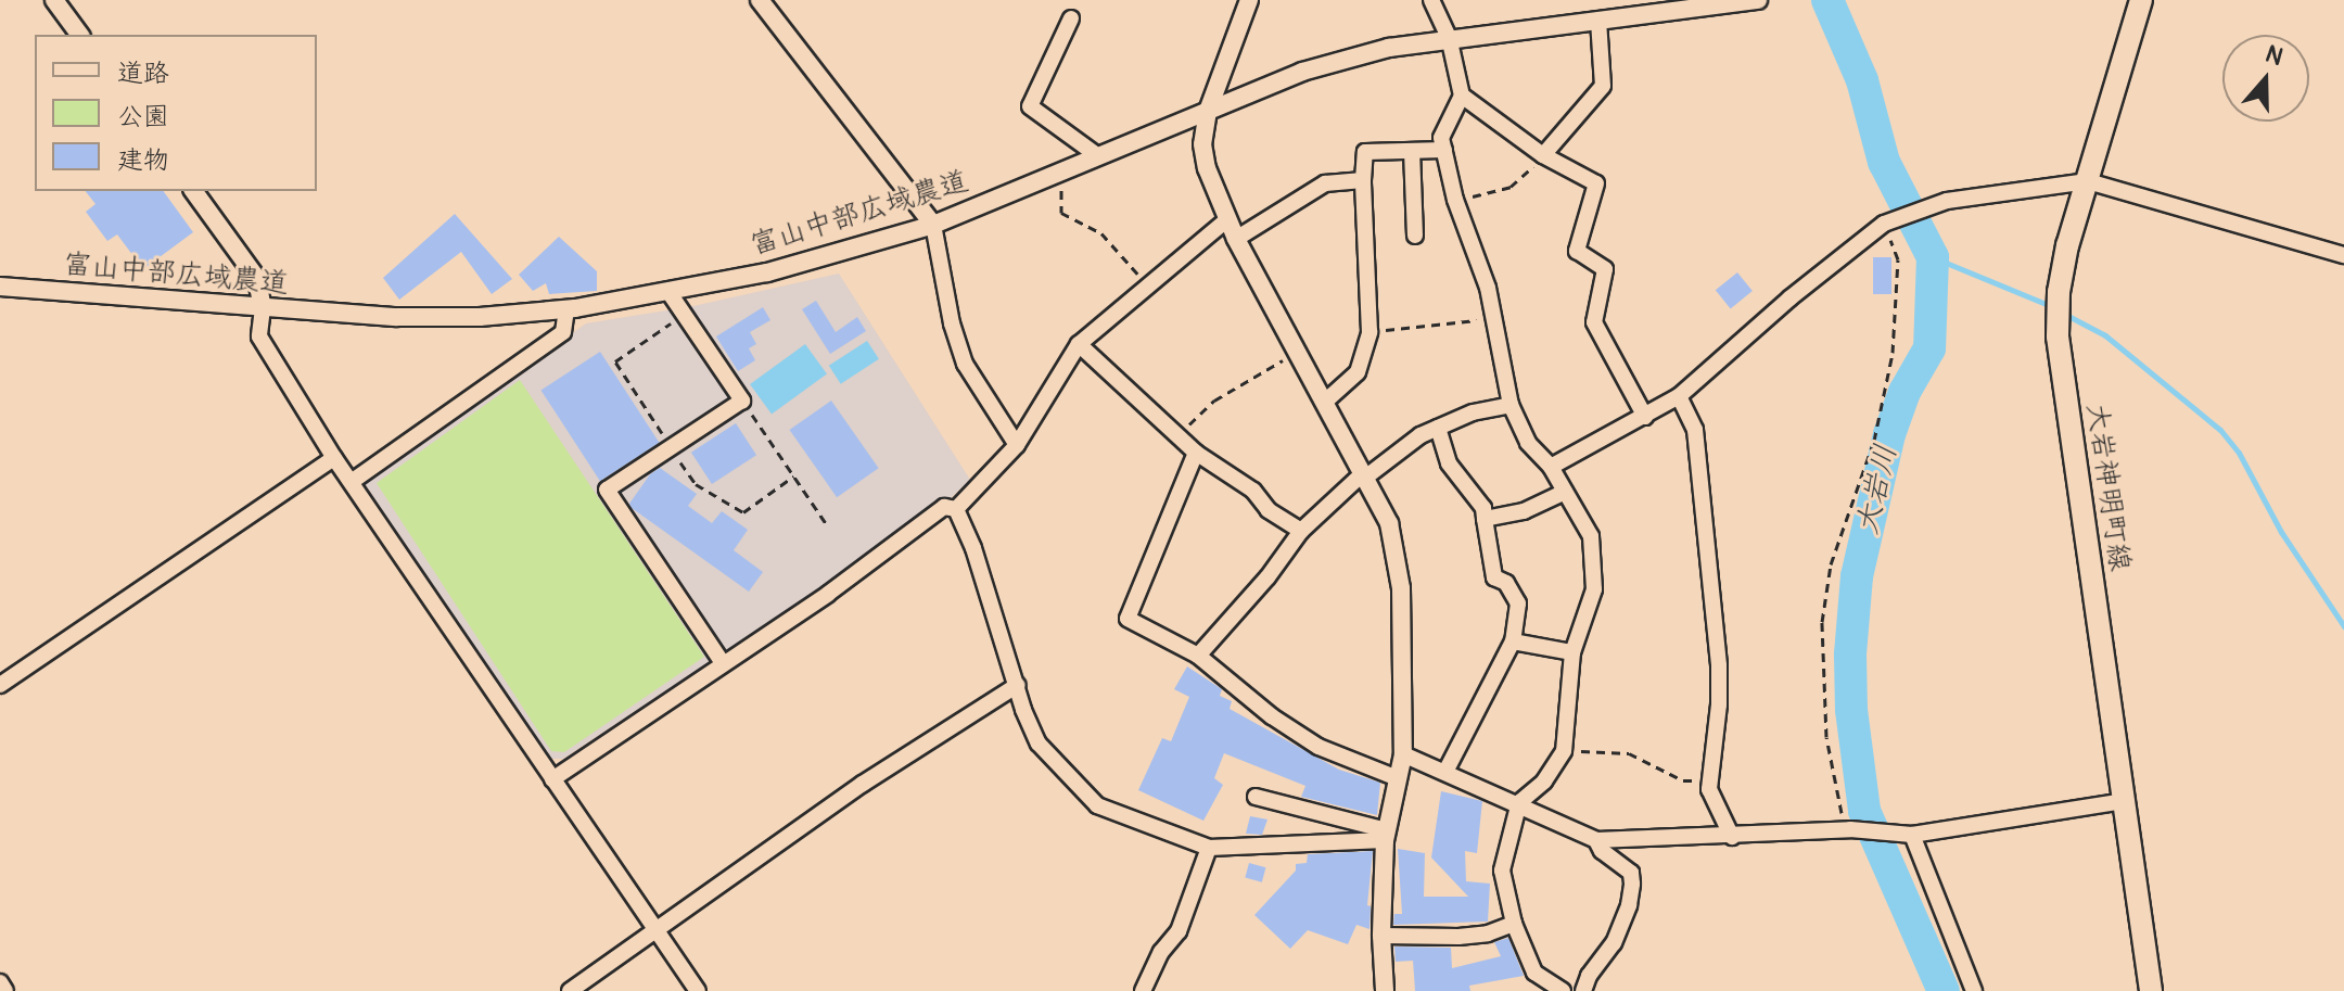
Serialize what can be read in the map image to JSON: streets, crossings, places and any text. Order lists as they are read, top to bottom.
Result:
{
  "streets": {
    "main road": ["大岩神明町線"],
    "street": ["富山中部広域農道"]
  },
  "water": ["大岩川"],
  "legend": ["道路", "公園", "建物"],
  "north": "top"
}
